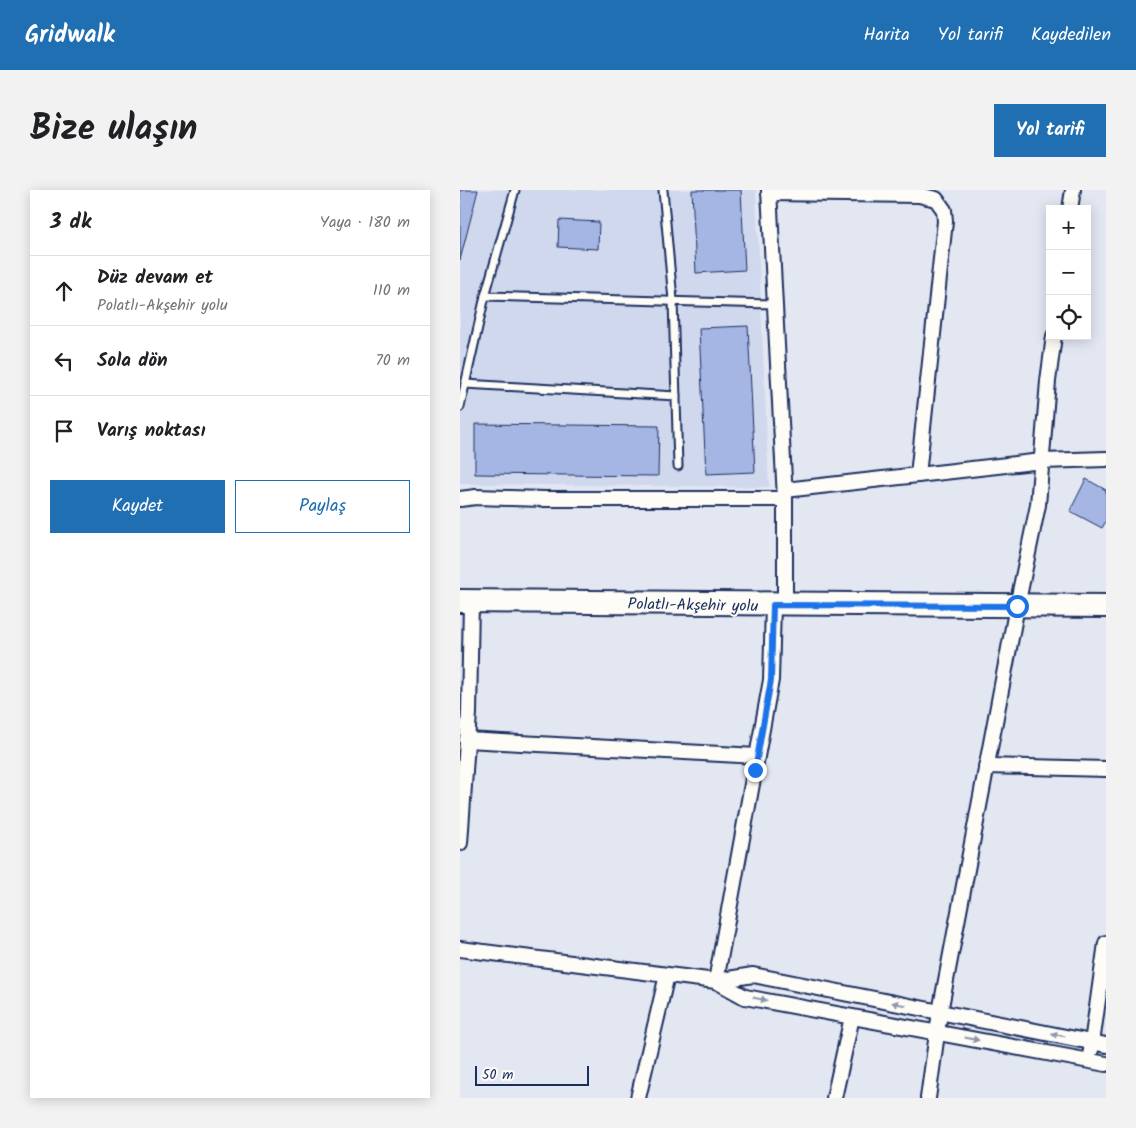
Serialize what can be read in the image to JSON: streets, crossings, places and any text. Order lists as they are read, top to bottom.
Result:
{
  "streets": {
    "main road": ["Polatlı-Akşehir yolu"]
  },
  "scale_bar": "50 m",
  "page": {
    "header": "Gridwalk",
    "nav": ["Harita", "Yol tarifi", "Kaydedilen"],
    "title": "Bize ulaşın",
    "buttons": [
      "Yol tarifi",
      ["Kaydet", "Paylaş"]
    ],
    "heading": ["3 dk", "Yaya · 180 m"],
    "map_buttons": ["+", "−"],
    "list": [
      ["Düz devam et", "Polatlı-Akşehir yolu", "110 m"],
      ["Sola dön", "70 m"],
      "Varış noktası"
    ],
    "scale": "50 m"
  }
}
